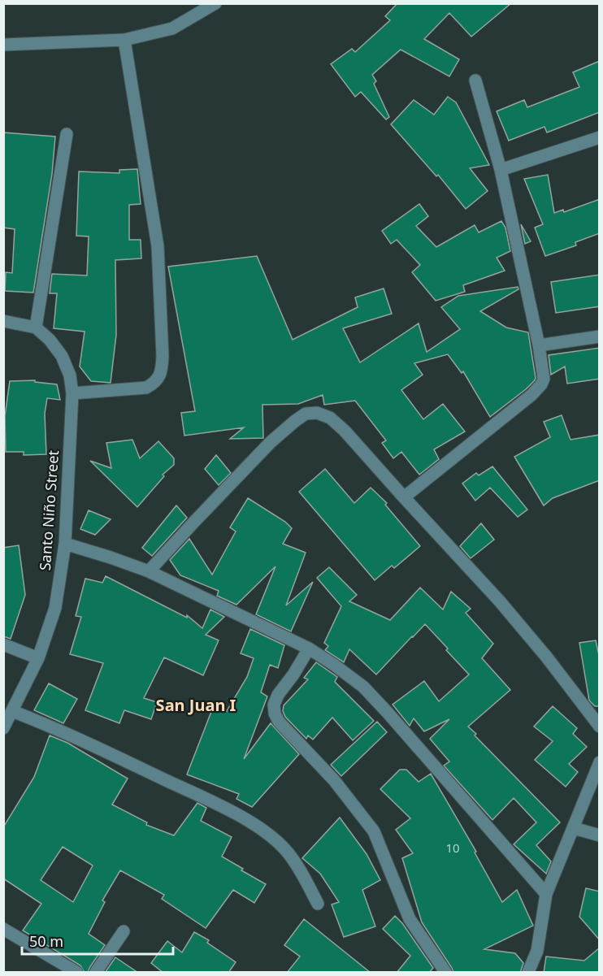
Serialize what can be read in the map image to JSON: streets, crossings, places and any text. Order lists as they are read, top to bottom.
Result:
{
  "streets": {
    "street": ["Santo Niño Street"]
  },
  "districts": ["San Juan I"],
  "house_numbers": ["10"],
  "scale_bar": "50 m"
}
